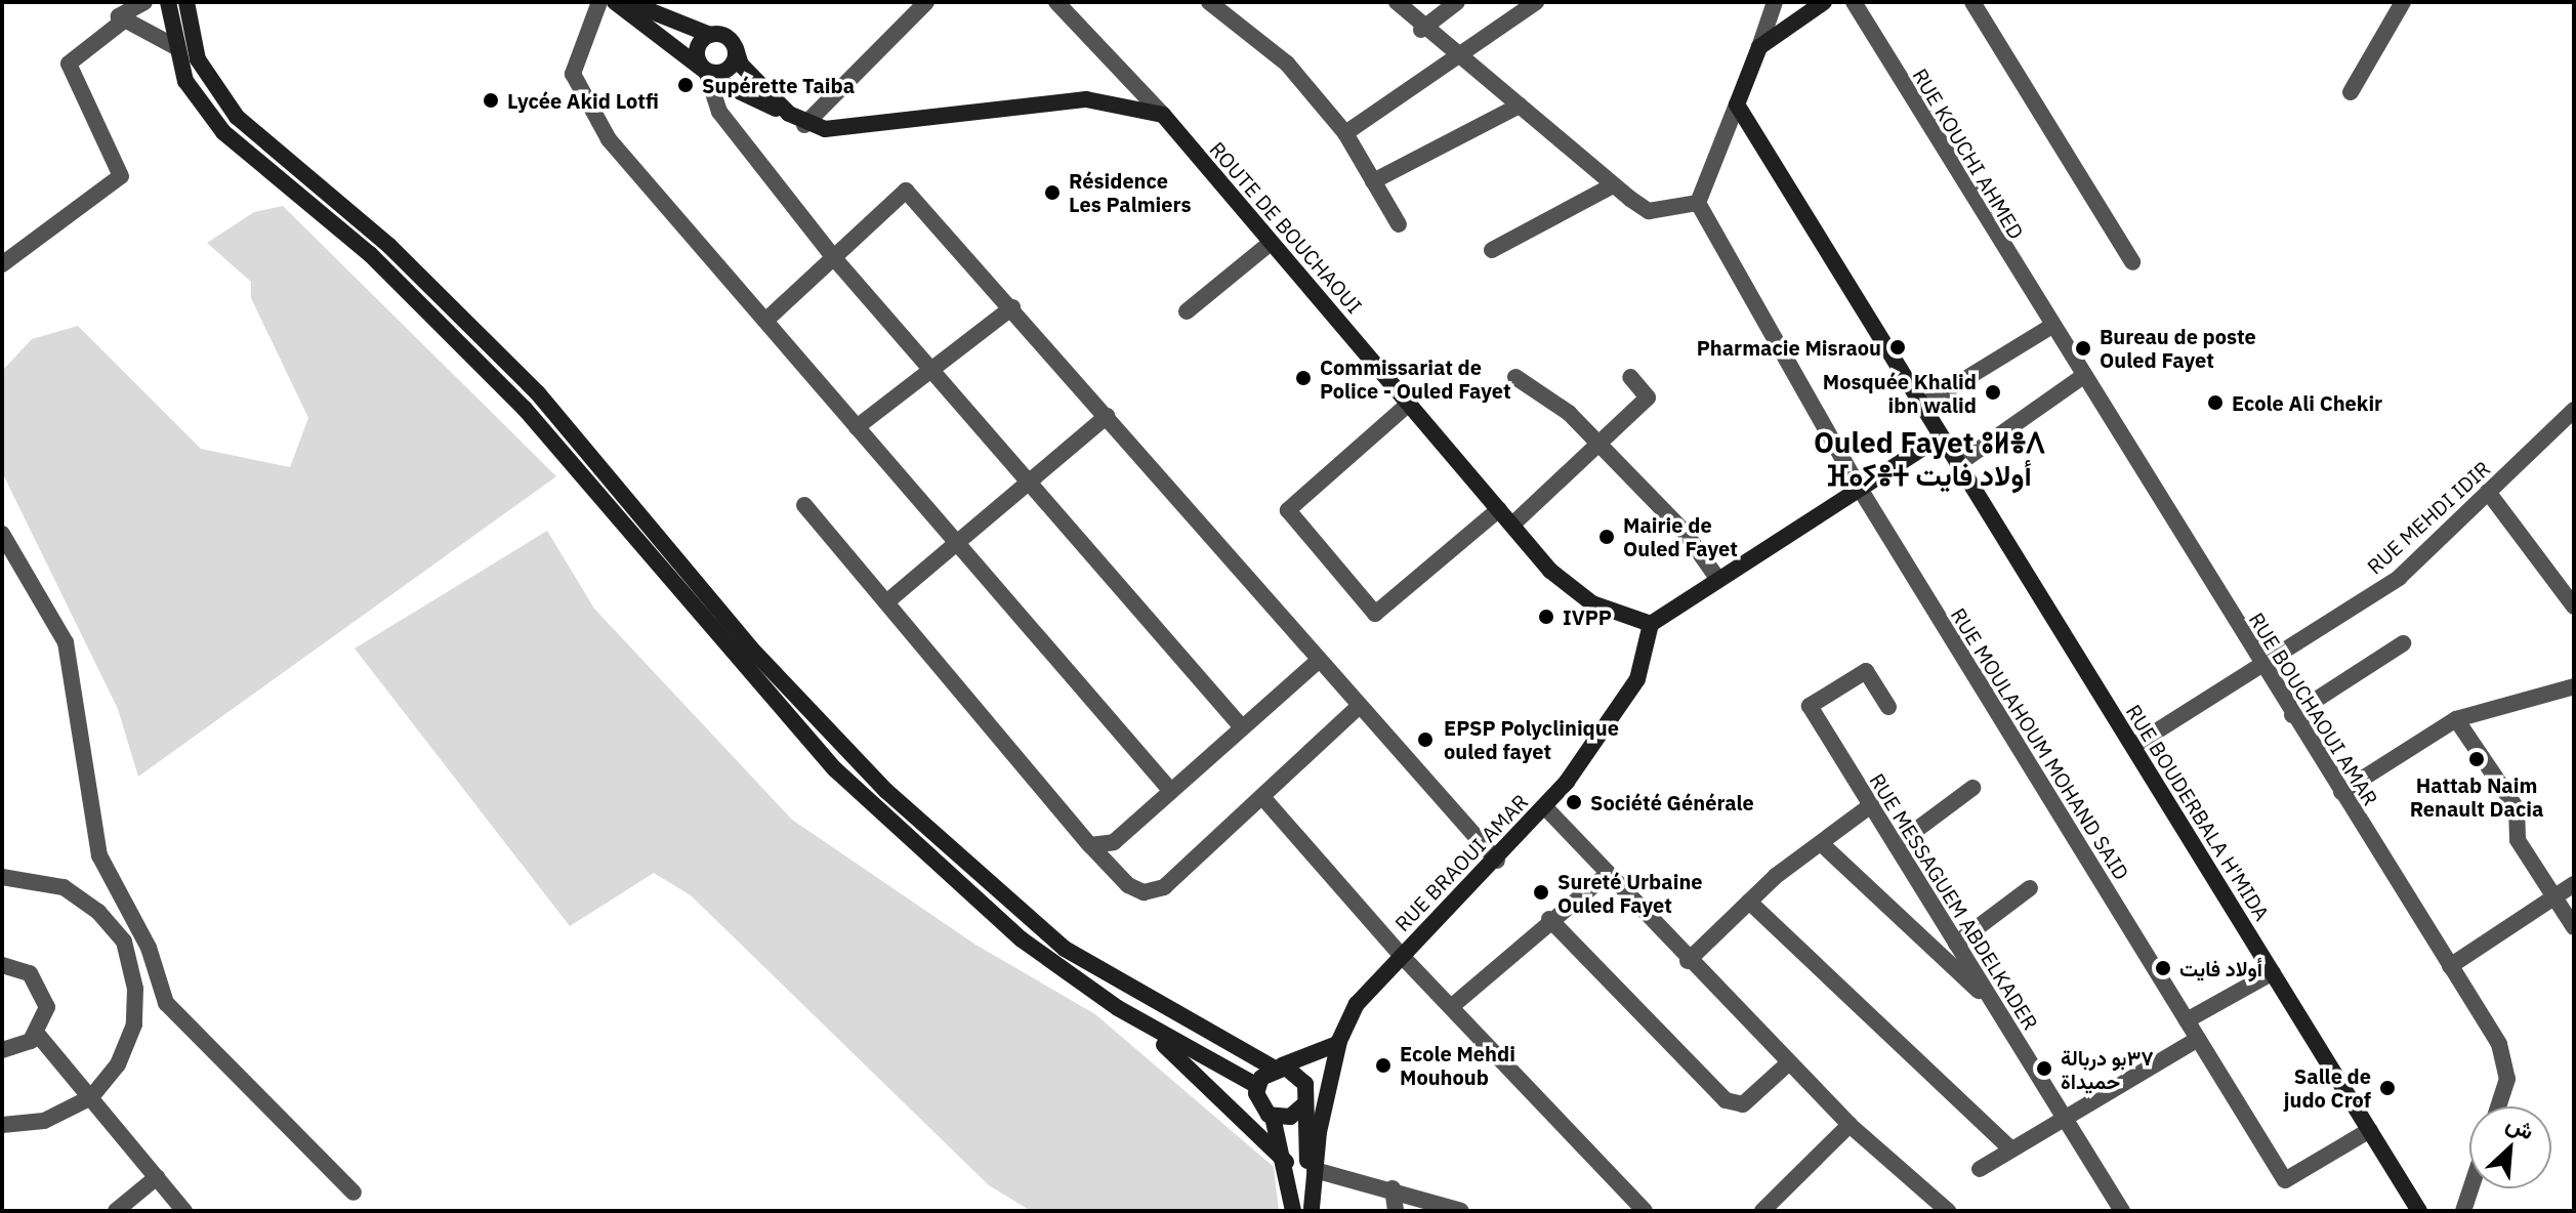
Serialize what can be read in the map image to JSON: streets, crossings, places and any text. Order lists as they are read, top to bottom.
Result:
{
  "streets": {
    "main road": ["ROUTE DE BOUCHAOUI", "RUE BOUDERBALA H'MIDA", "RUE BRAOUI AMAR"],
    "street": [
      "RUE KOUCHI AHMED",
      "RUE MEHDI IDIR",
      "RUE BOUCHAOUI AMAR",
      "RUE MOULAHOUM MOHAND SAID",
      "RUE MESSAGUEM ABDELKADER"
    ]
  },
  "crossings": [
    ["RUE KOUCHI AHMED", "RUE BOUCHAOUI AMAR"],
    ["ROUTE DE BOUCHAOUI", "RUE BRAOUI AMAR"],
    ["RUE MEHDI IDIR", "RUE BOUCHAOUI AMAR"],
    ["RUE MEHDI IDIR", "RUE BOUDERBALA H'MIDA"],
    ["RUE MOULAHOUM MOHAND SAID", "RUE BOUDERBALA H'MIDA"]
  ],
  "districts": ["Ouled Fayet ⵓⵍⴻⴷ ⴼⴰⵢⴻⵜ أولاد فايت"],
  "places": [
    "Supérette Taiba",
    "Lycée Akid Lotfi",
    "Résidence Les Palmiers",
    "Pharmacie Misraou",
    "Bureau de poste Ouled Fayet",
    "Commissariat de Police - Ouled Fayet",
    "Mosquée Khalid ibn walid",
    "Ecole Ali Chekir",
    "Mairie de Ouled Fayet",
    "IVPP",
    "EPSP Polyclinique ouled fayet",
    "Hattab Naim Renault Dacia",
    "Société Générale",
    "Sureté Urbaine Ouled Fayet",
    "أولاد فايت",
    "Ecole Mehdi Mouhoub",
    "٣٧بو دربالة حميداة",
    "Salle de judo Crof"
  ],
  "north": "top right"
}
